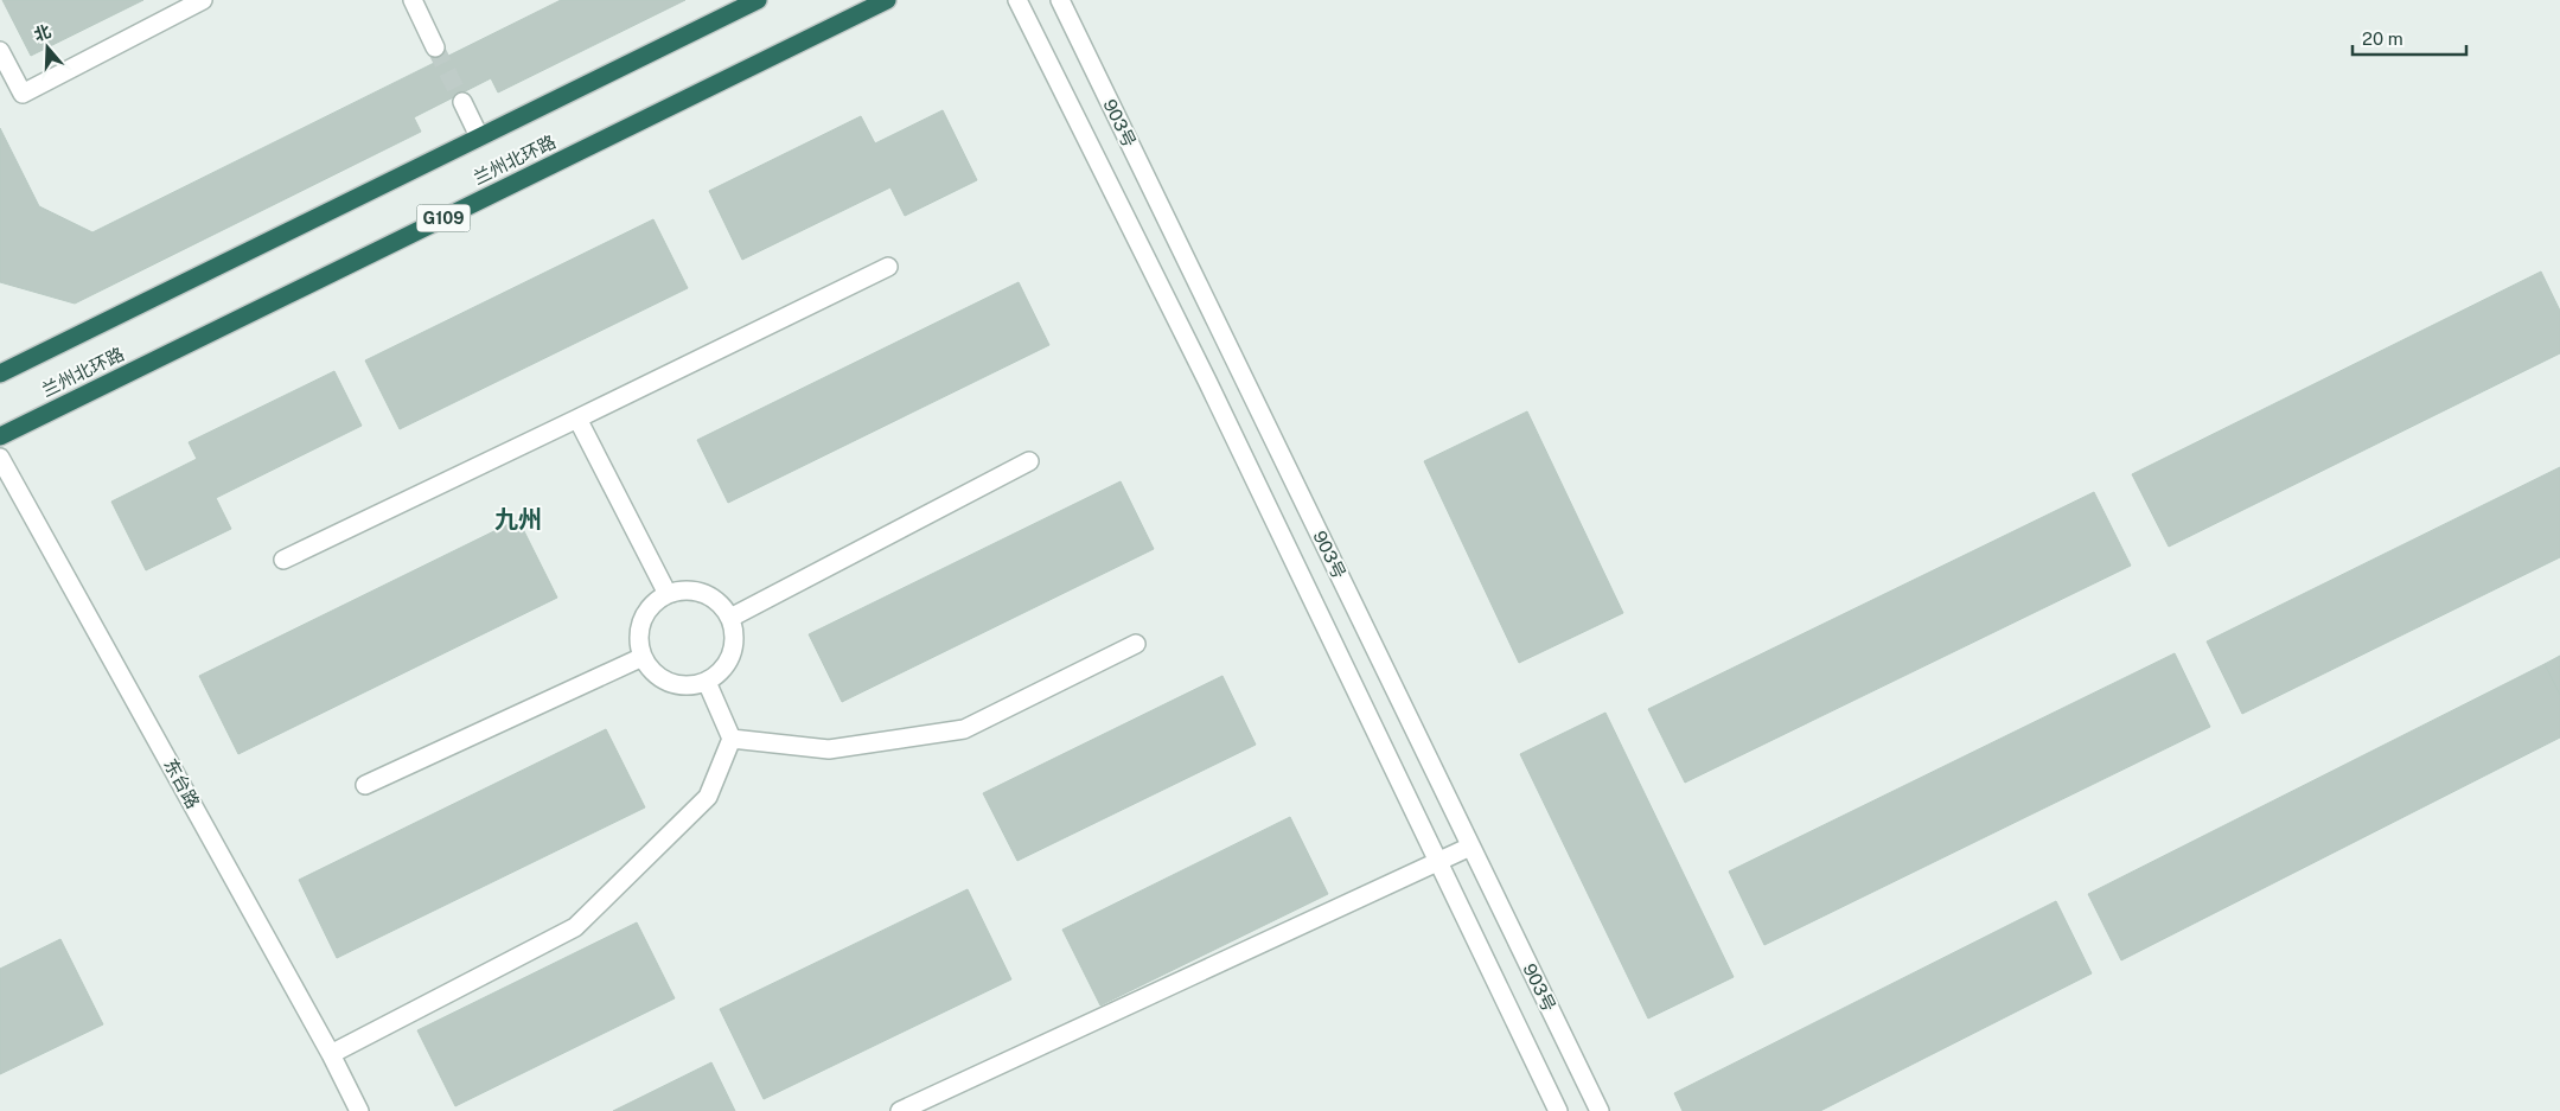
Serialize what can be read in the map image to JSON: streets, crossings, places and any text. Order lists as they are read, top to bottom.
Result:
{
  "streets": {
    "highway": ["兰州北环路", "G109"],
    "street": ["903号", "东台路"]
  },
  "districts": ["九州"],
  "scale_bar": "20 m",
  "north": "top"
}
